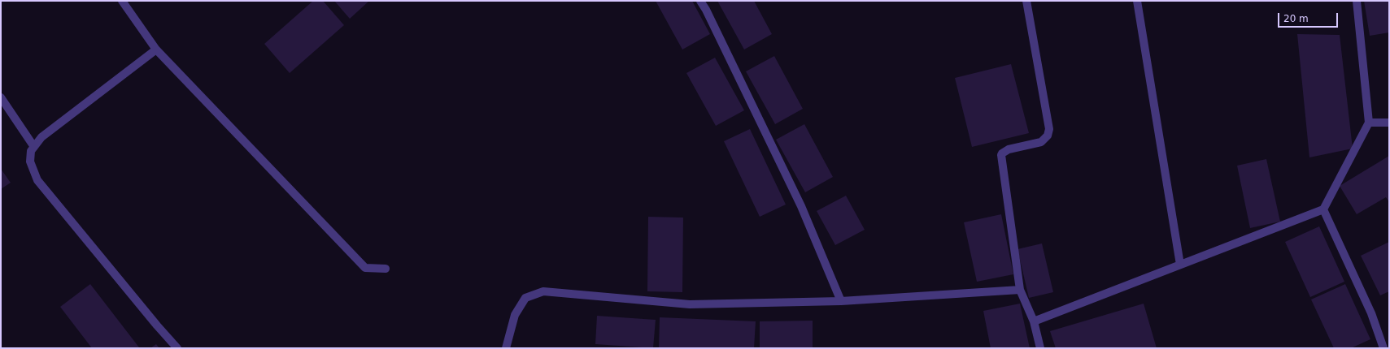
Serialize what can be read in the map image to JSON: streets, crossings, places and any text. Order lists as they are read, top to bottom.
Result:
{
  "scale_bar": "20 m"
}
